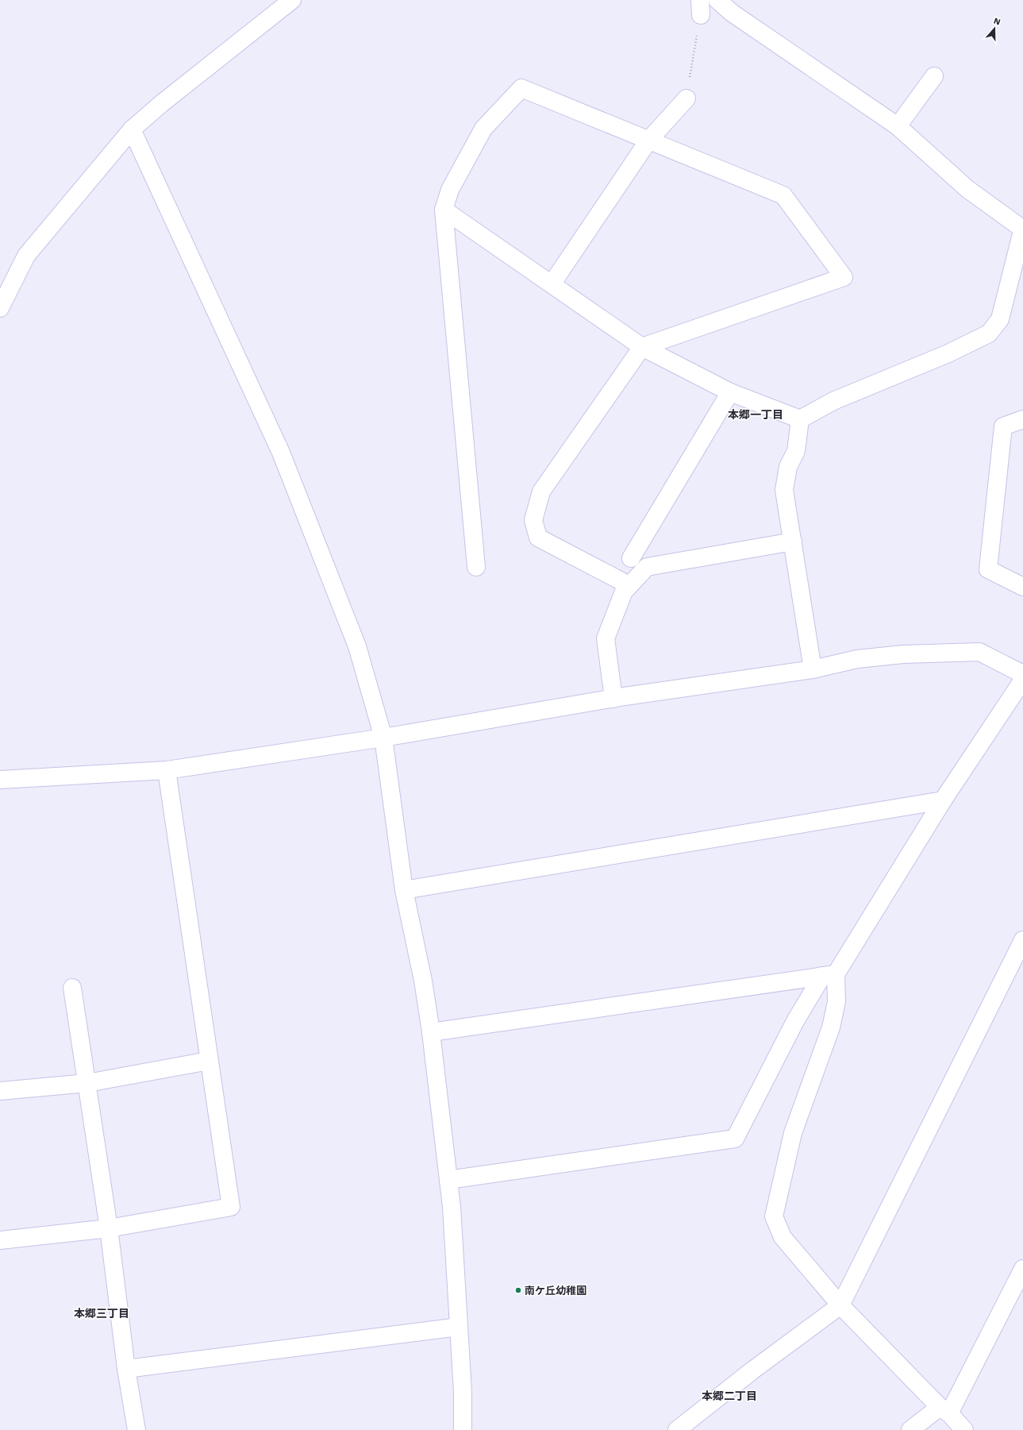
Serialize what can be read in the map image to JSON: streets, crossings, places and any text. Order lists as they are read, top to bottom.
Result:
{
  "districts": ["本郷一丁目", "本郷三丁目", "本郷二丁目"],
  "places": ["南ケ丘幼稚園"],
  "north": "top"
}
